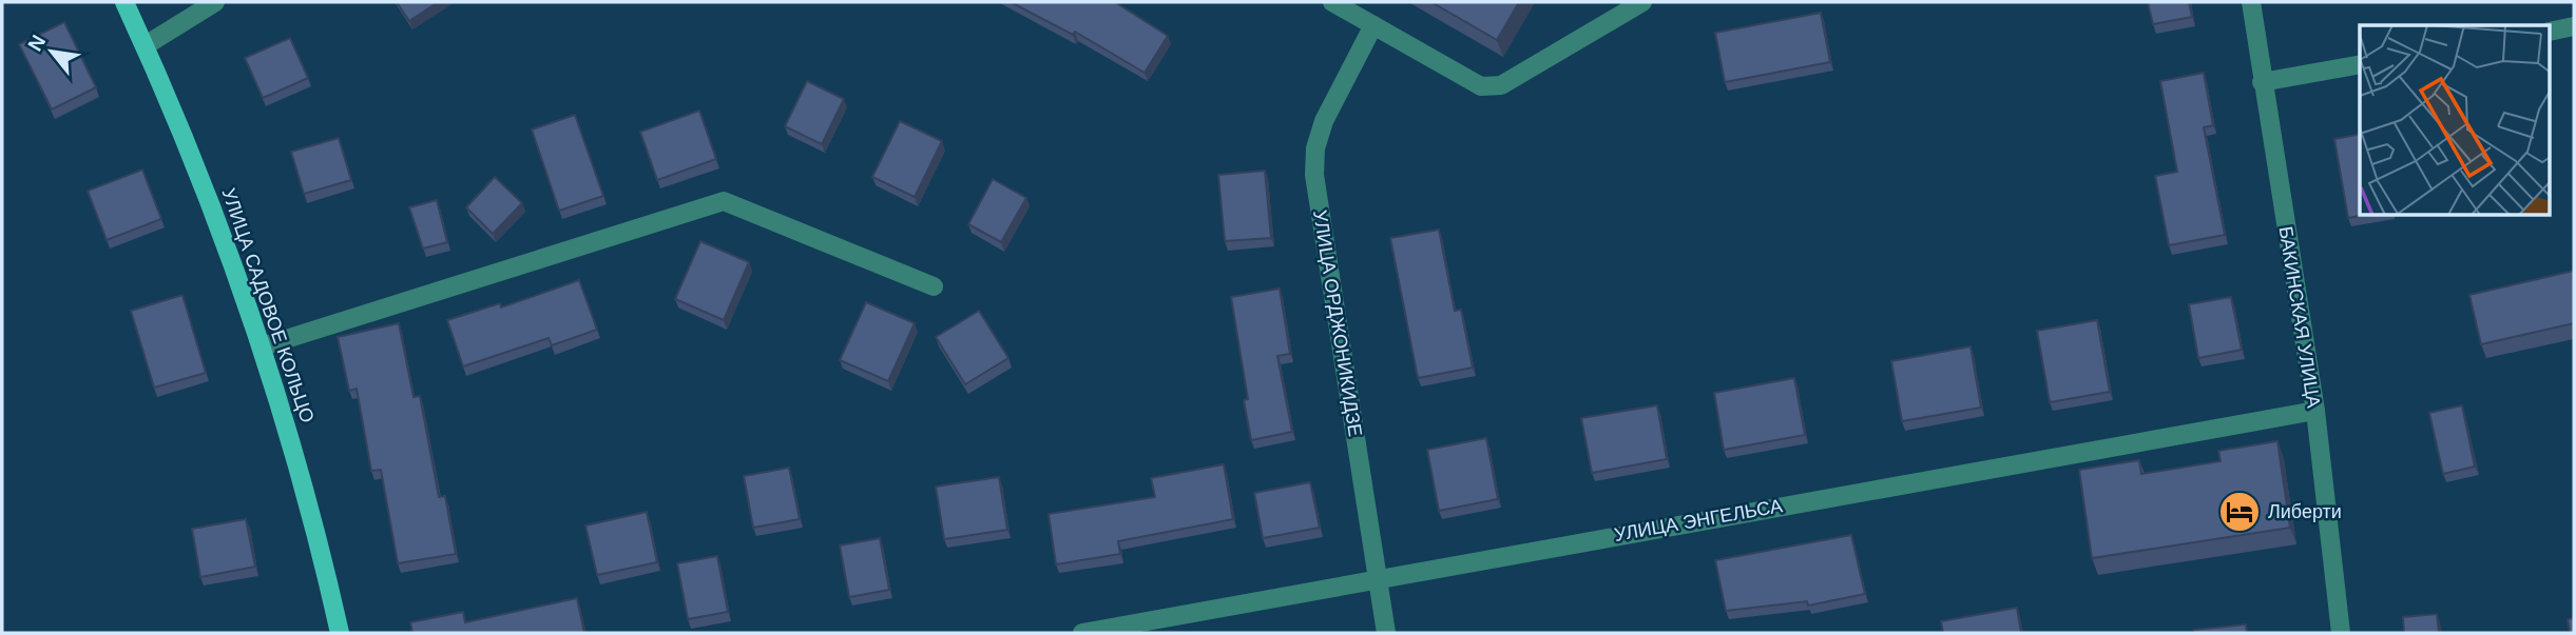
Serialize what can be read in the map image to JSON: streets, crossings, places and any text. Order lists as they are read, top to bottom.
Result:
{
  "streets": {
    "main road": ["УЛИЦА САДОВОЕ КОЛЬЦО"],
    "street": ["БАКИНСКАЯ УЛИЦА", "УЛИЦА ОРДЖОНИКИДЗЕ", "УЛИЦА ЭНГЕЛЬСА"]
  },
  "crossings": [
    ["БАКИНСКАЯ УЛИЦА", "УЛИЦА ЭНГЕЛЬСА"],
    ["УЛИЦА ОРДЖОНИКИДЗЕ", "УЛИЦА ЭНГЕЛЬСА"]
  ],
  "places": {
    "hotel": ["Либерти"]
  },
  "north": "top left"
}
